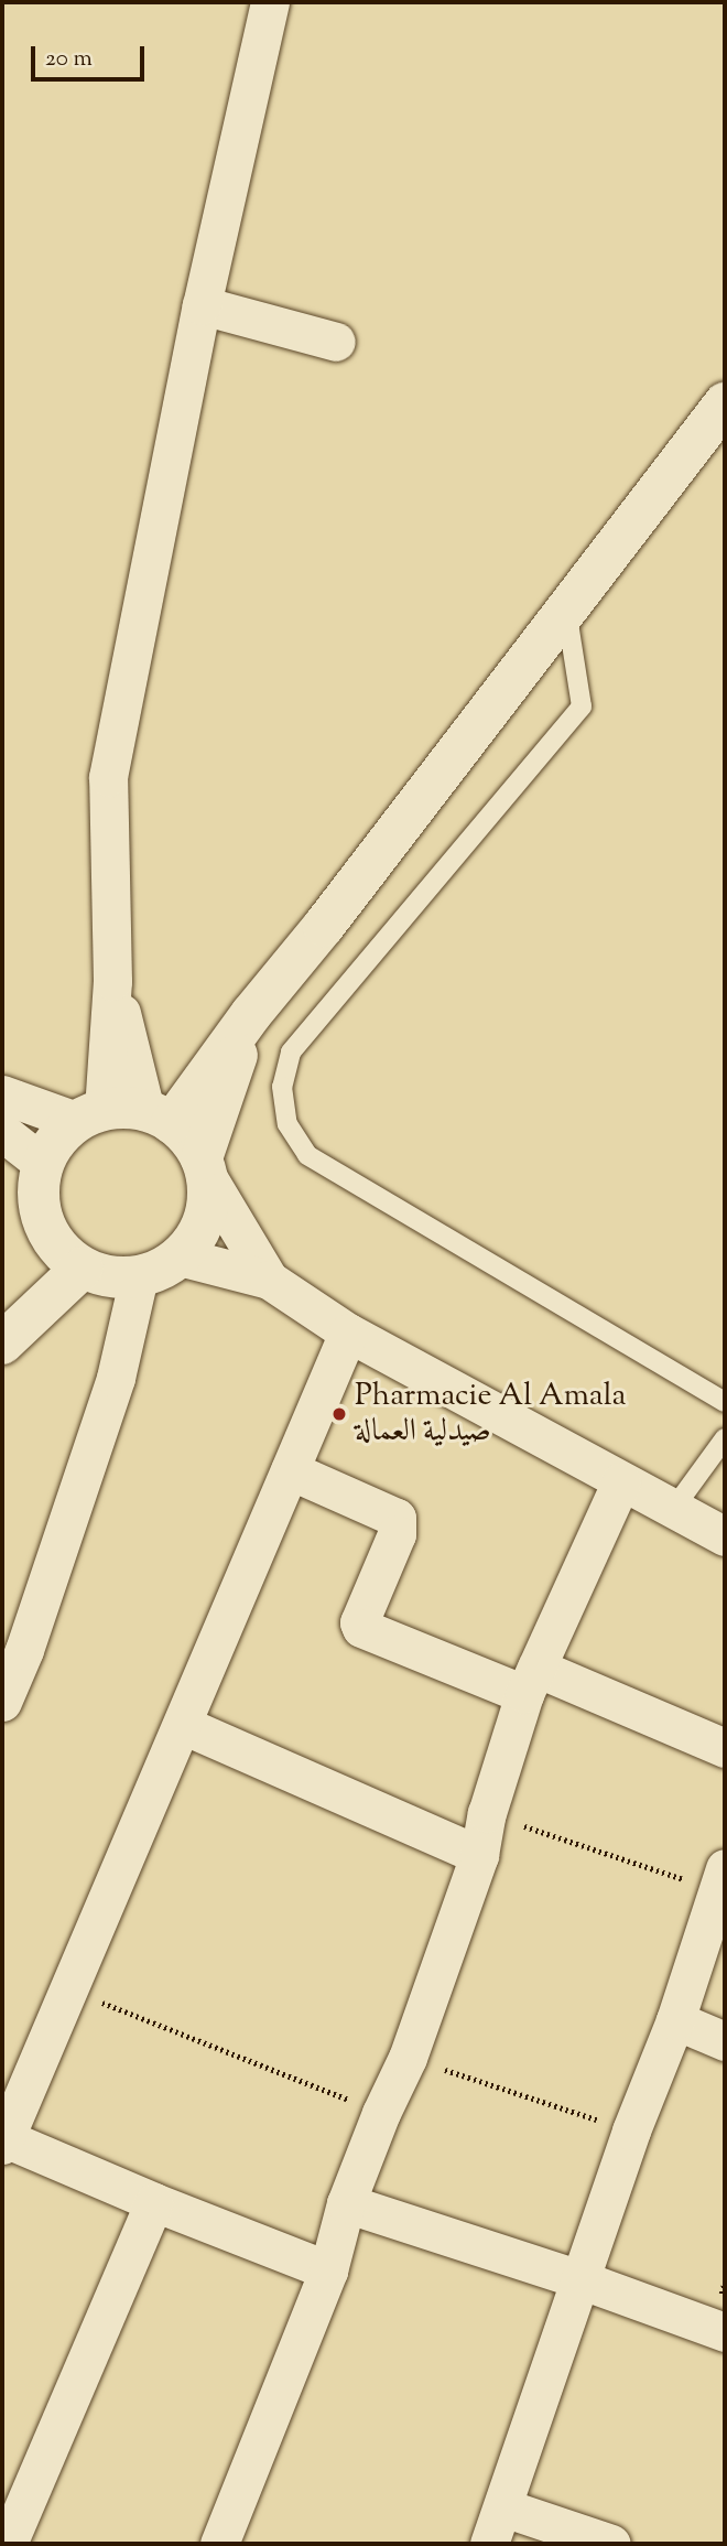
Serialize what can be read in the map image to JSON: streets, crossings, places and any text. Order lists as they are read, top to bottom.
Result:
{
  "places": ["Pharmacie Al Amala صيدلية العمالة"],
  "scale_bar": "20 m"
}
